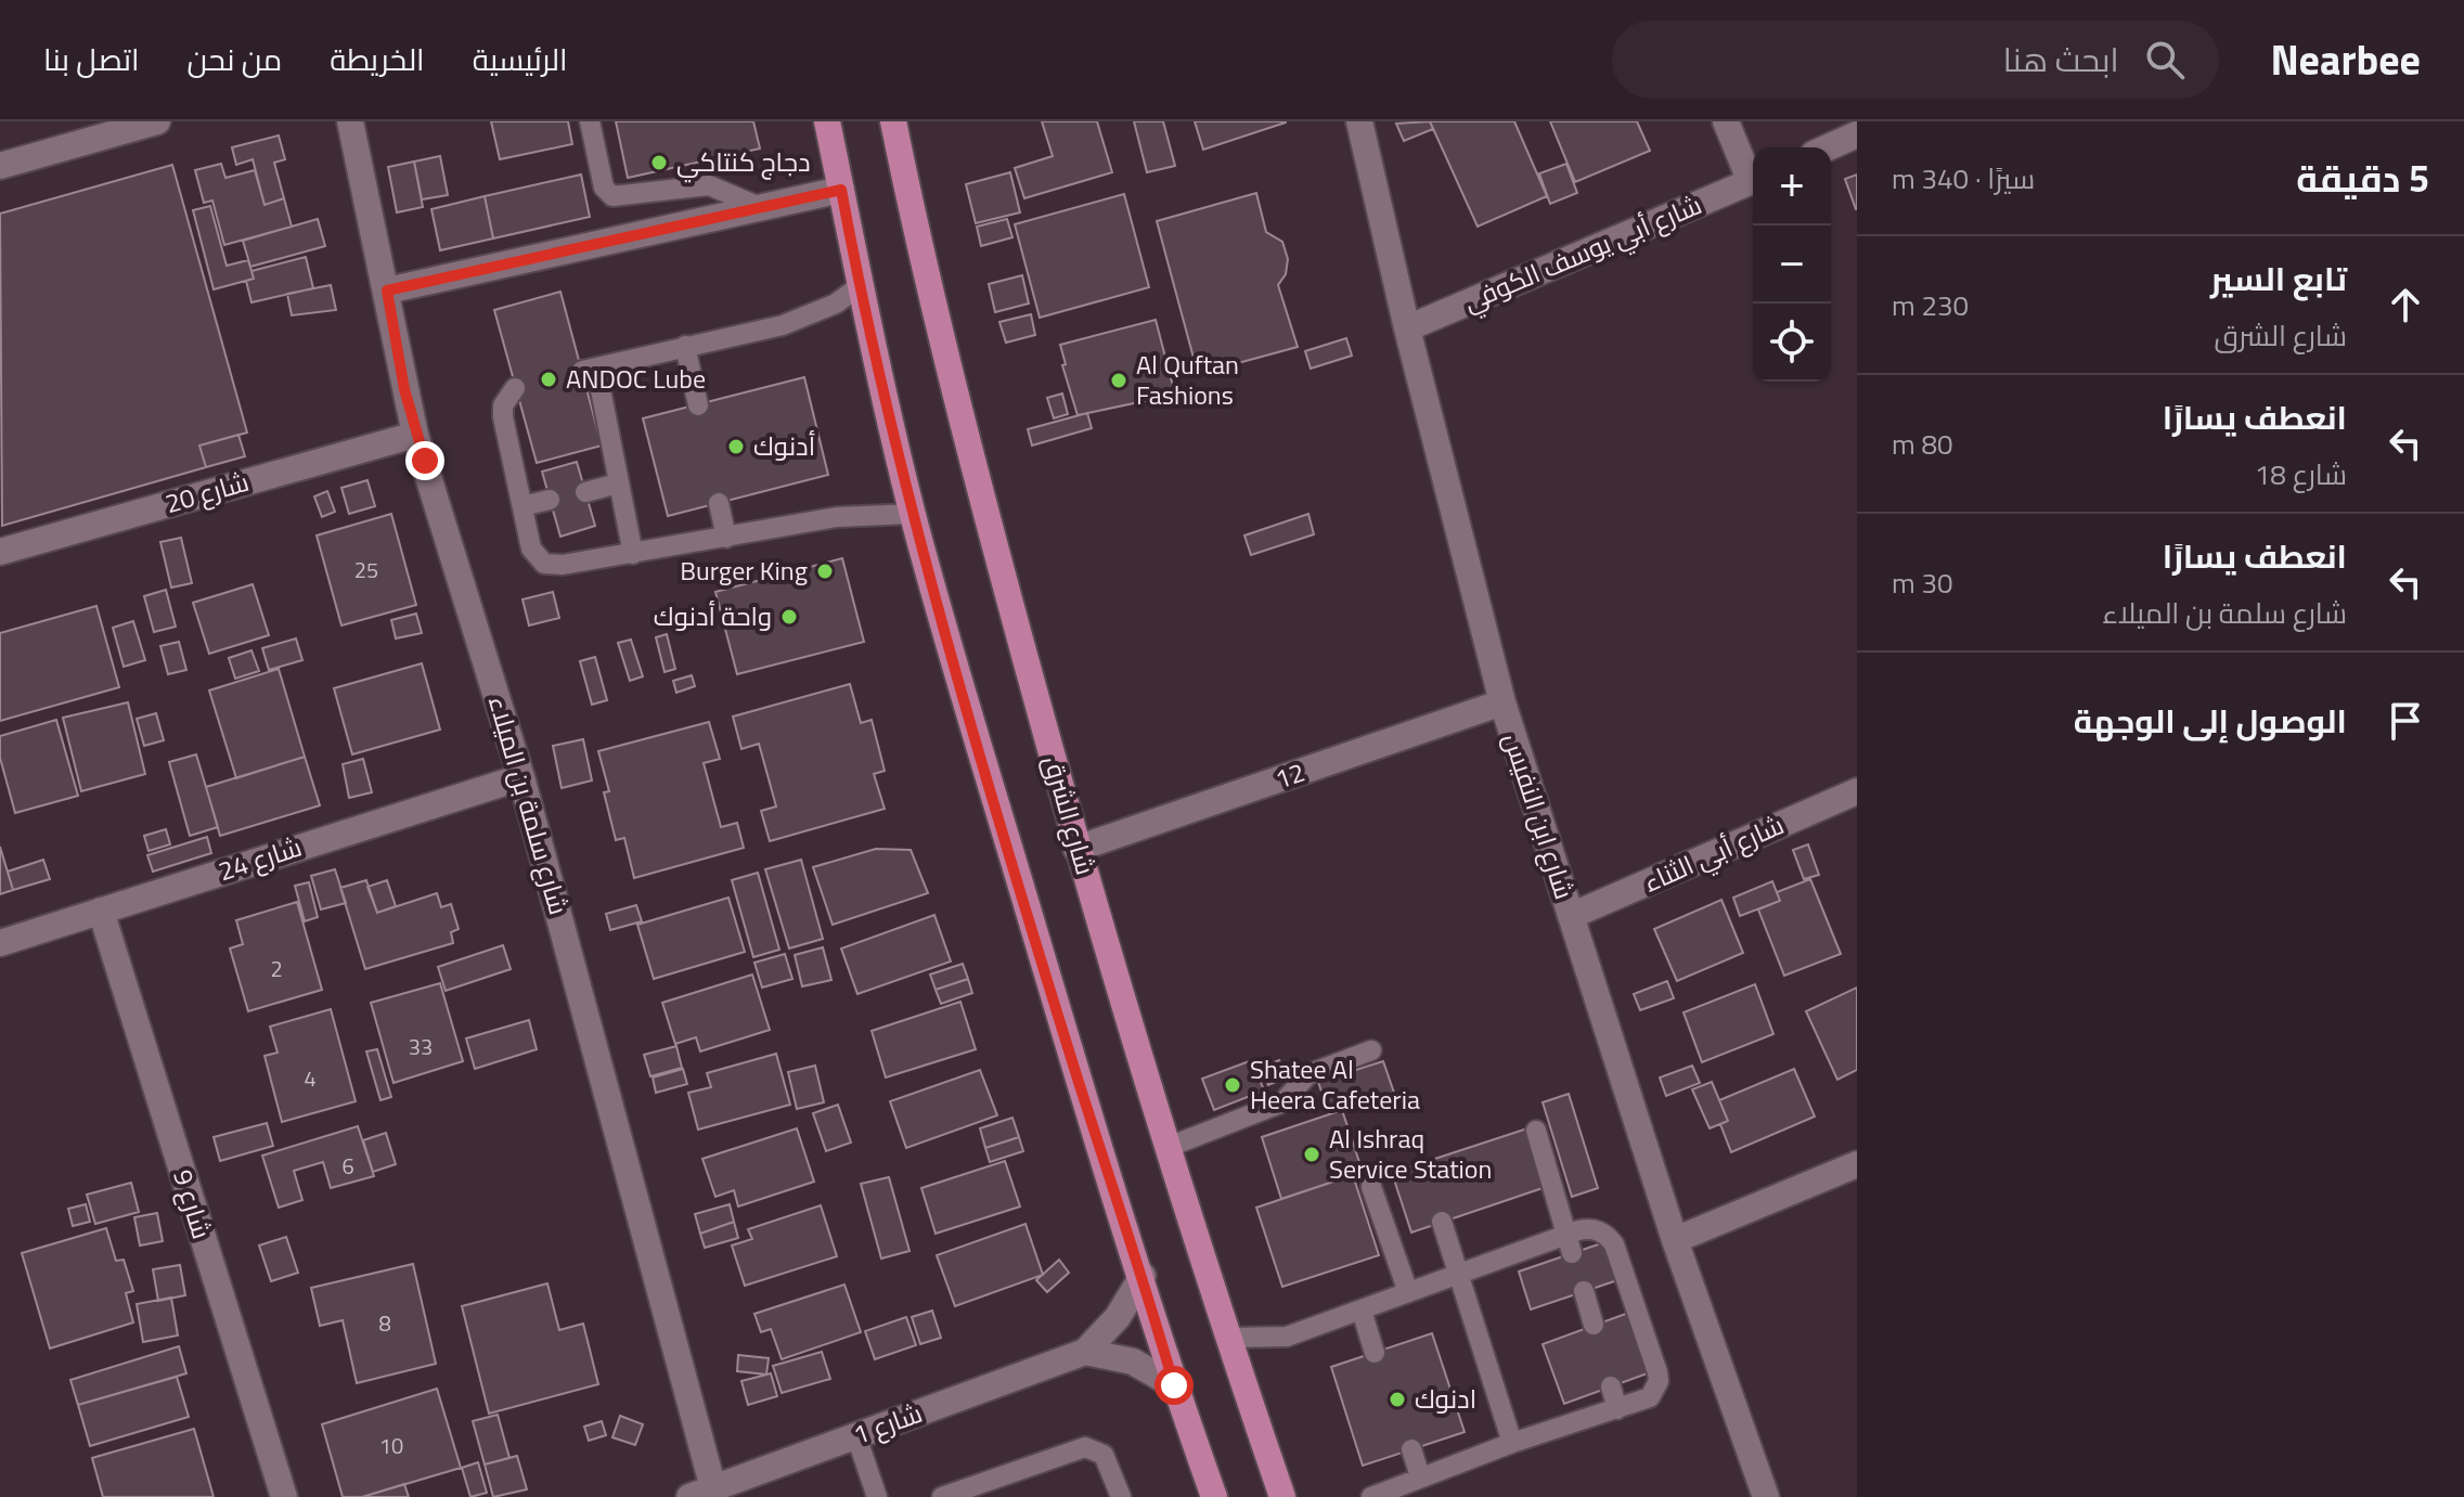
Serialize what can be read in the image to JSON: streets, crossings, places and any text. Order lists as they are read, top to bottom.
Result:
{
  "streets": {
    "main road": ["شارع الشرق"],
    "street": [
      "شارع أبي يوسف الكوفي",
      "شارع 20",
      "12",
      "شارع سلمة بن الميلاء",
      "شارع ابن النفيس",
      "شارع أبي الثناء",
      "شارع 24",
      "شارع 9",
      "شارع 1"
    ]
  },
  "crossings": [
    ["شارع أبي يوسف الكوفي", "شارع ابن النفيس"],
    ["شارع 20", "شارع سلمة بن الميلاء"],
    ["12", "شارع الشرق"],
    ["12", "شارع ابن النفيس"],
    ["شارع سلمة بن الميلاء", "شارع 24"],
    ["شارع سلمة بن الميلاء", "شارع 1"],
    ["شارع ابن النفيس", "شارع أبي الثناء"],
    ["شارع 24", "شارع 9"]
  ],
  "places": [
    "دجاج كنتاكي",
    "ANDOC Lube",
    "Al Quftan Fashions",
    "أدنوك",
    "Burger King",
    "واحة أدنوك",
    "Shatee Al Heera Cafeteria",
    "Al Ishraq Service Station",
    "ادنوك"
  ],
  "house_numbers": [
    "25",
    "2",
    "33",
    "4",
    "6",
    "8",
    "10"
  ],
  "page": {
    "header": "Nearbee",
    "search": "ابحث هنا",
    "nav": [
      "الرئيسية",
      "الخريطة",
      "من نحن",
      "اتصل بنا"
    ],
    "heading": ["5 دقيقة", "سيرًا · 340 m"],
    "map_buttons": ["+", "−"],
    "list": [
      ["تابع السير", "شارع الشرق", "230 m"],
      ["انعطف يسارًا", "شارع 18", "80 m"],
      ["انعطف يسارًا", "شارع سلمة بن الميلاء", "30 m"],
      "الوصول إلى الوجهة"
    ]
  }
}
